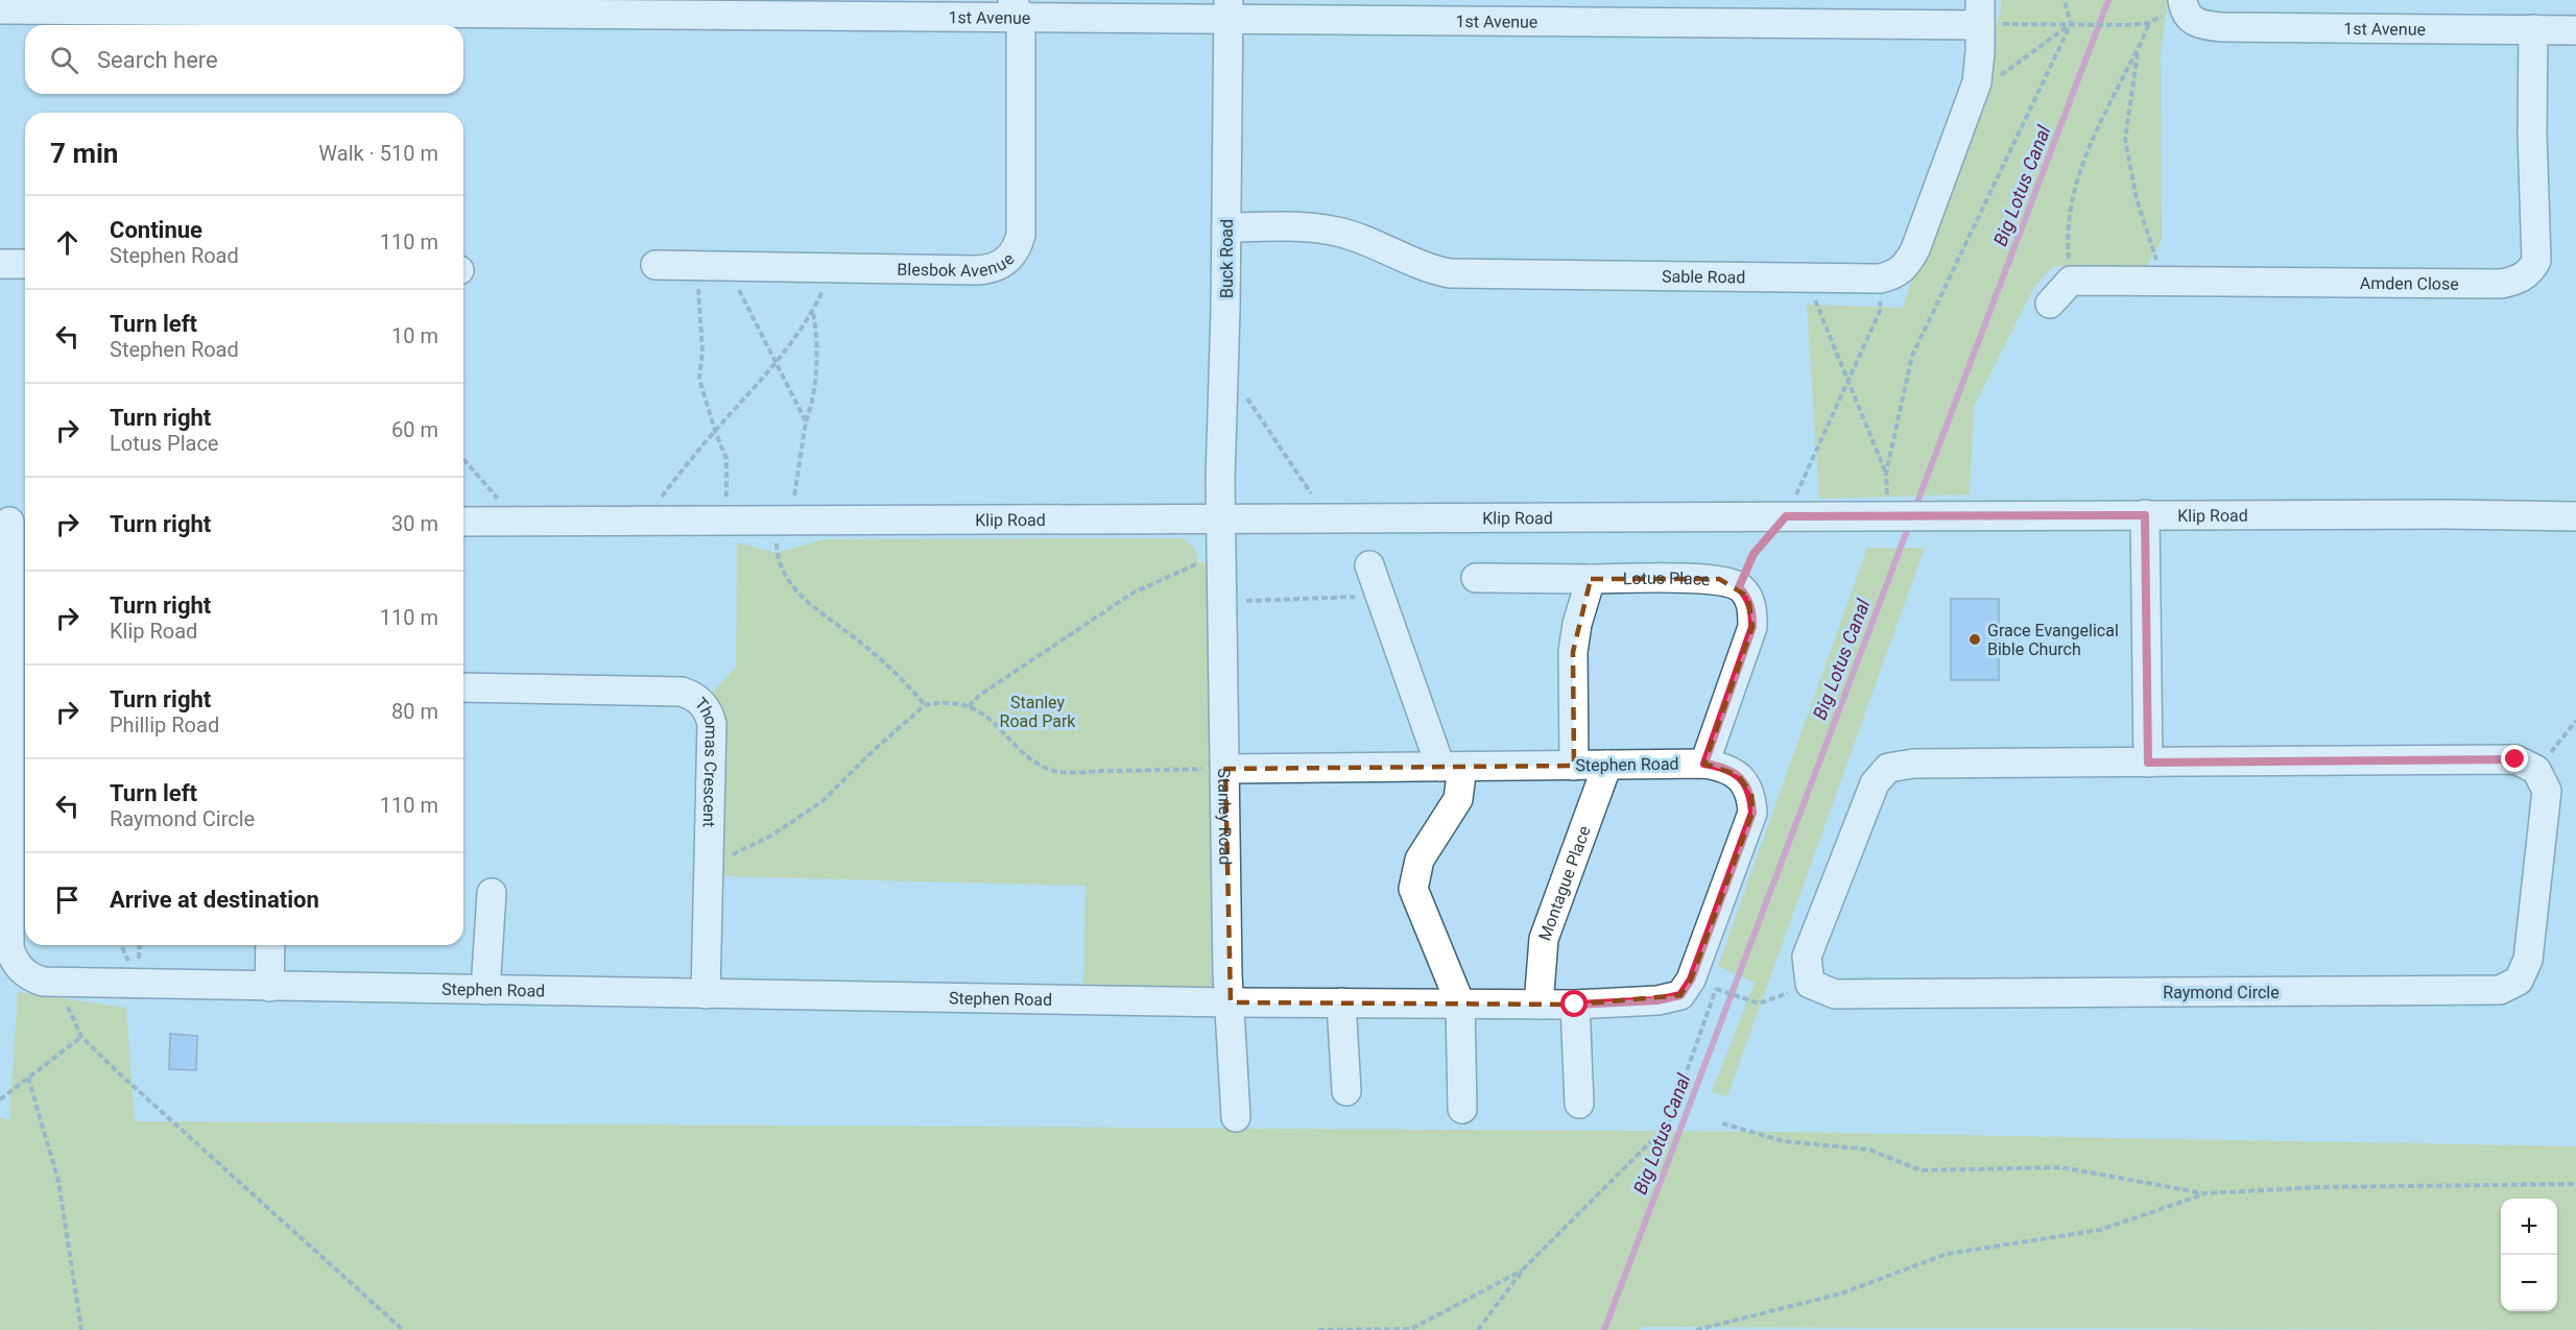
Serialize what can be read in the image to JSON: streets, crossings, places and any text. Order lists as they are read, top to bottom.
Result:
{
  "streets": {
    "street": [
      "1st Avenue",
      "Blesbok Avenue",
      "Buck Road",
      "Sable Road",
      "Amden Close",
      "Klip Road",
      "Lotus Place",
      "Thomas Crescent",
      "Stephen Road",
      "Stanley Road",
      "Montague Place",
      "Raymond Circle"
    ]
  },
  "crossings": [
    ["1st Avenue", "Blesbok Avenue"],
    ["1st Avenue", "Buck Road"],
    ["1st Avenue", "Sable Road"],
    ["1st Avenue", "Amden Close"],
    ["Buck Road", "Sable Road"],
    ["Buck Road", "Klip Road"],
    ["Buck Road", "Stanley Road"],
    ["Klip Road", "Stanley Road"],
    ["Thomas Crescent", "Stephen Road"],
    ["Stephen Road", "Stanley Road"],
    ["Stephen Road", "Montague Place"]
  ],
  "water": ["Big Lotus Canal"],
  "parks": ["Stanley Road Park"],
  "places": ["Grace Evangelical Bible Church"],
  "page": {
    "search": "Search here",
    "heading": ["7 min", "Walk · 510 m"],
    "list": [
      ["Continue", "Stephen Road", "110 m"],
      ["Turn left", "Stephen Road", "10 m"],
      ["Turn right", "Lotus Place", "60 m"],
      ["Turn right", "30 m"],
      ["Turn right", "Klip Road", "110 m"],
      ["Turn right", "Phillip Road", "80 m"],
      ["Turn left", "Raymond Circle", "110 m"],
      "Arrive at destination"
    ],
    "map_buttons": ["+", "−"]
  }
}
